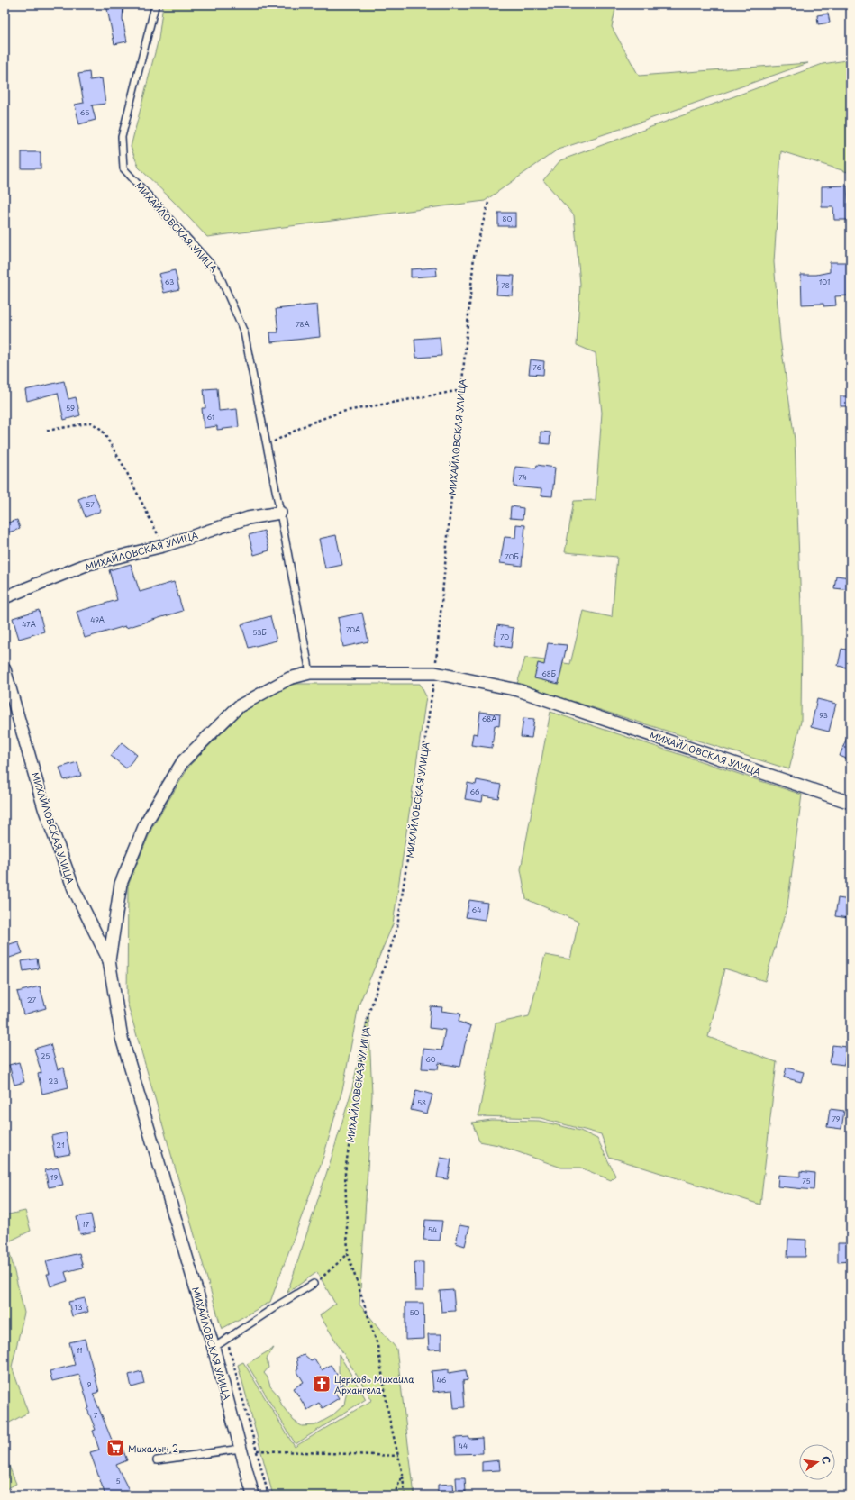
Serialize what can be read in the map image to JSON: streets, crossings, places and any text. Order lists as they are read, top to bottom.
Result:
{
  "streets": {
    "street": ["МИХАЙЛОВСКАЯ УЛИЦА"]
  },
  "places": {
    "church": ["Церковь Михаила Архангела"],
    "supermarket": ["Михалыч 2"]
  },
  "house_numbers": [
    "65",
    "80",
    "63",
    "101",
    "78",
    "78А",
    "76",
    "59",
    "61",
    "74",
    "57",
    "70Б",
    "49А",
    "47А",
    "70А",
    "53Б",
    "70",
    "68Б",
    "93",
    "68А",
    "66",
    "64",
    "27",
    "25",
    "60",
    "23",
    "58",
    "79",
    "21",
    "19",
    "75",
    "17",
    "54",
    "13",
    "50",
    "11",
    "46",
    "9",
    "7",
    "44",
    "5"
  ],
  "north": "right"
}
